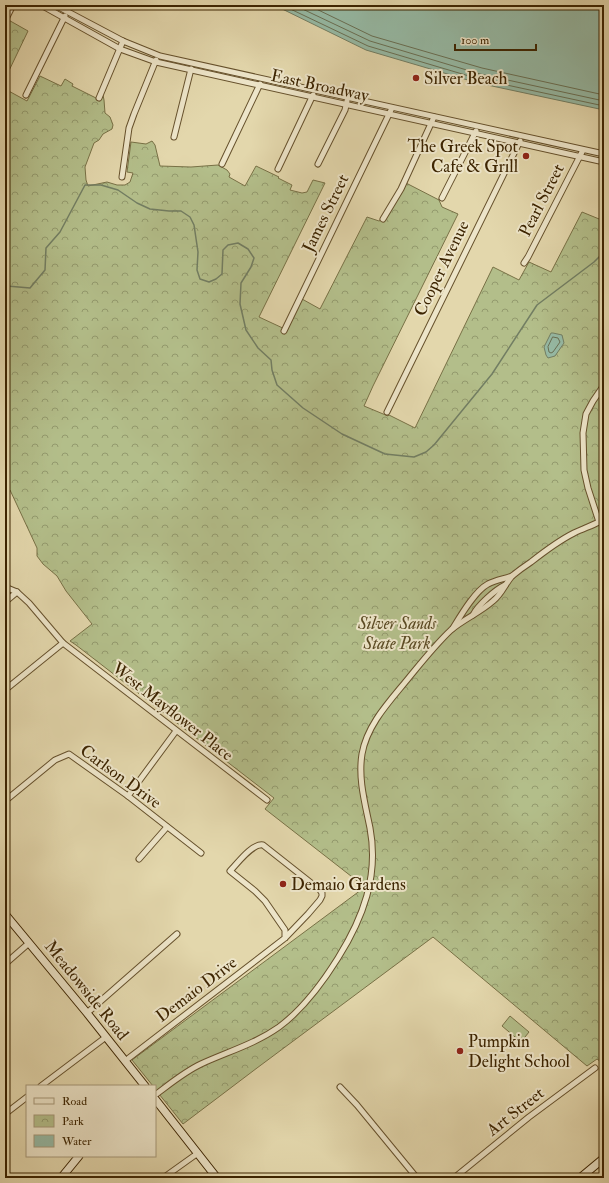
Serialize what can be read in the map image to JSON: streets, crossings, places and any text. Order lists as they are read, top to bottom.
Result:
{
  "streets": {
    "main road": ["Meadowside Road"],
    "street": [
      "East Broadway",
      "Pearl Street",
      "James Street",
      "Cooper Avenue",
      "West Mayflower Place",
      "Carlson Drive",
      "Demaio Drive",
      "Art Street"
    ]
  },
  "crossings": [
    ["East Broadway", "Pearl Street"],
    ["East Broadway", "James Street"],
    ["East Broadway", "Cooper Avenue"],
    ["Demaio Drive", "Meadowside Road"]
  ],
  "parks": ["Silver Sands State Park"],
  "places": [
    "Silver Beach",
    "The Greek Spot Cafe & Grill",
    "Demaio Gardens",
    "Pumpkin Delight School"
  ],
  "legend": ["Road", "Park", "Water"],
  "scale_bar": "100 m"
}
